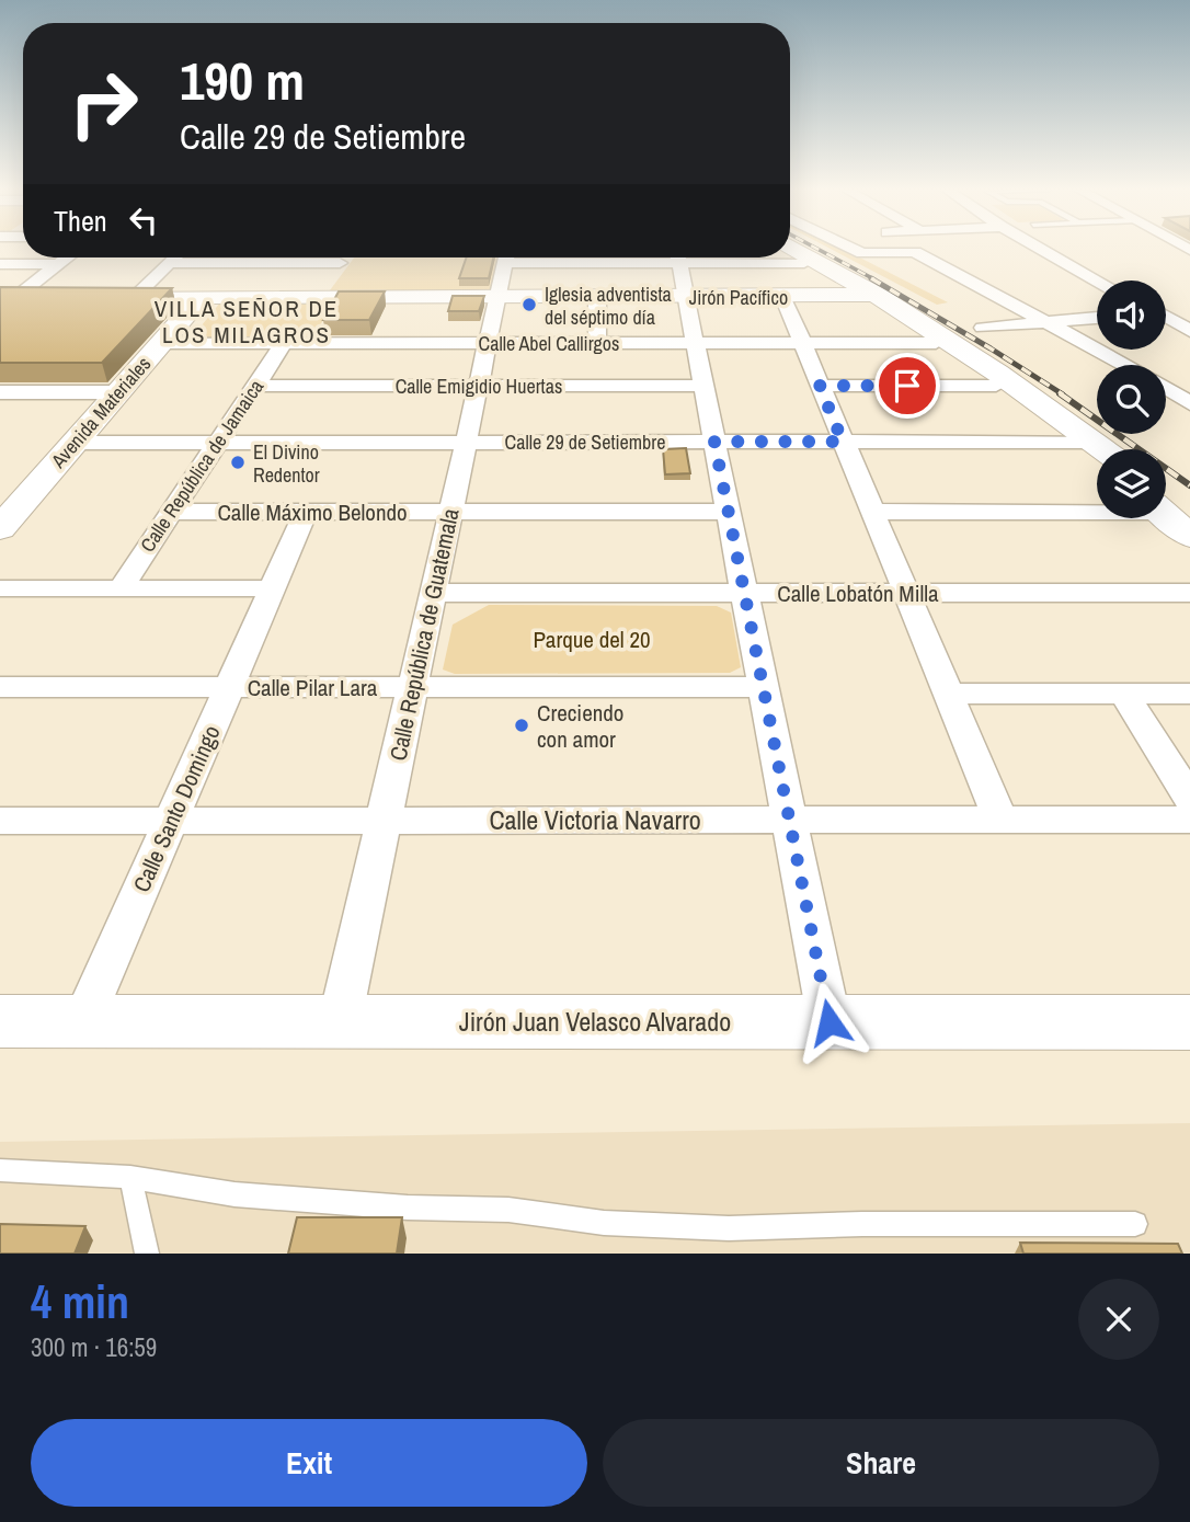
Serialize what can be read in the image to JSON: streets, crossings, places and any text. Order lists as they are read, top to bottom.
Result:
{
  "streets": {
    "street": [
      "Jirón Pacífico",
      "Calle Abel Callirgos",
      "Calle Emigidio Huertas",
      "Avenida Materiales",
      "Calle 29 de Setiembre",
      "Calle República de Jamaica",
      "Calle Máximo Belondo",
      "Calle Lobatón Milla",
      "Calle República de Guatemala",
      "Calle Pilar Lara",
      "Calle Santo Domingo",
      "Calle Victoria Navarro",
      "Jirón Juan Velasco Alvarado"
    ]
  },
  "crossings": [
    ["Jirón Pacífico", "Avenida Materiales"],
    ["Jirón Pacífico", "Calle República de Guatemala"],
    ["Calle Abel Callirgos", "Avenida Materiales"],
    ["Calle Abel Callirgos", "Calle República de Jamaica"],
    ["Calle Abel Callirgos", "Calle República de Guatemala"],
    ["Calle Emigidio Huertas", "Calle República de Jamaica"],
    ["Calle Emigidio Huertas", "Calle República de Guatemala"],
    ["Avenida Materiales", "Calle 29 de Setiembre"],
    ["Calle 29 de Setiembre", "Calle República de Jamaica"],
    ["Calle 29 de Setiembre", "Calle República de Guatemala"],
    ["Calle República de Jamaica", "Calle Máximo Belondo"],
    ["Calle Máximo Belondo", "Calle República de Guatemala"],
    ["Calle Máximo Belondo", "Calle Santo Domingo"],
    ["Calle Lobatón Milla", "Calle República de Guatemala"],
    ["Calle República de Guatemala", "Calle Pilar Lara"],
    ["Calle República de Guatemala", "Calle Victoria Navarro"],
    ["Calle República de Guatemala", "Jirón Juan Velasco Alvarado"],
    ["Calle Pilar Lara", "Calle Santo Domingo"],
    ["Calle Santo Domingo", "Calle Victoria Navarro"],
    ["Calle Santo Domingo", "Jirón Juan Velasco Alvarado"]
  ],
  "districts": ["VILLA SEÑOR DE LOS MILAGROS"],
  "parks": ["Parque del 20"],
  "places": ["Iglesia adventista del séptimo día", "El Divino Redentor", "Creciendo con amor"],
  "page": {
    "turn": ["190 m", "Calle 29 de Setiembre"],
    "then": "Then",
    "heading": ["4 min", "300 m · 16:59"],
    "buttons": ["Exit", "Share"]
  }
}
